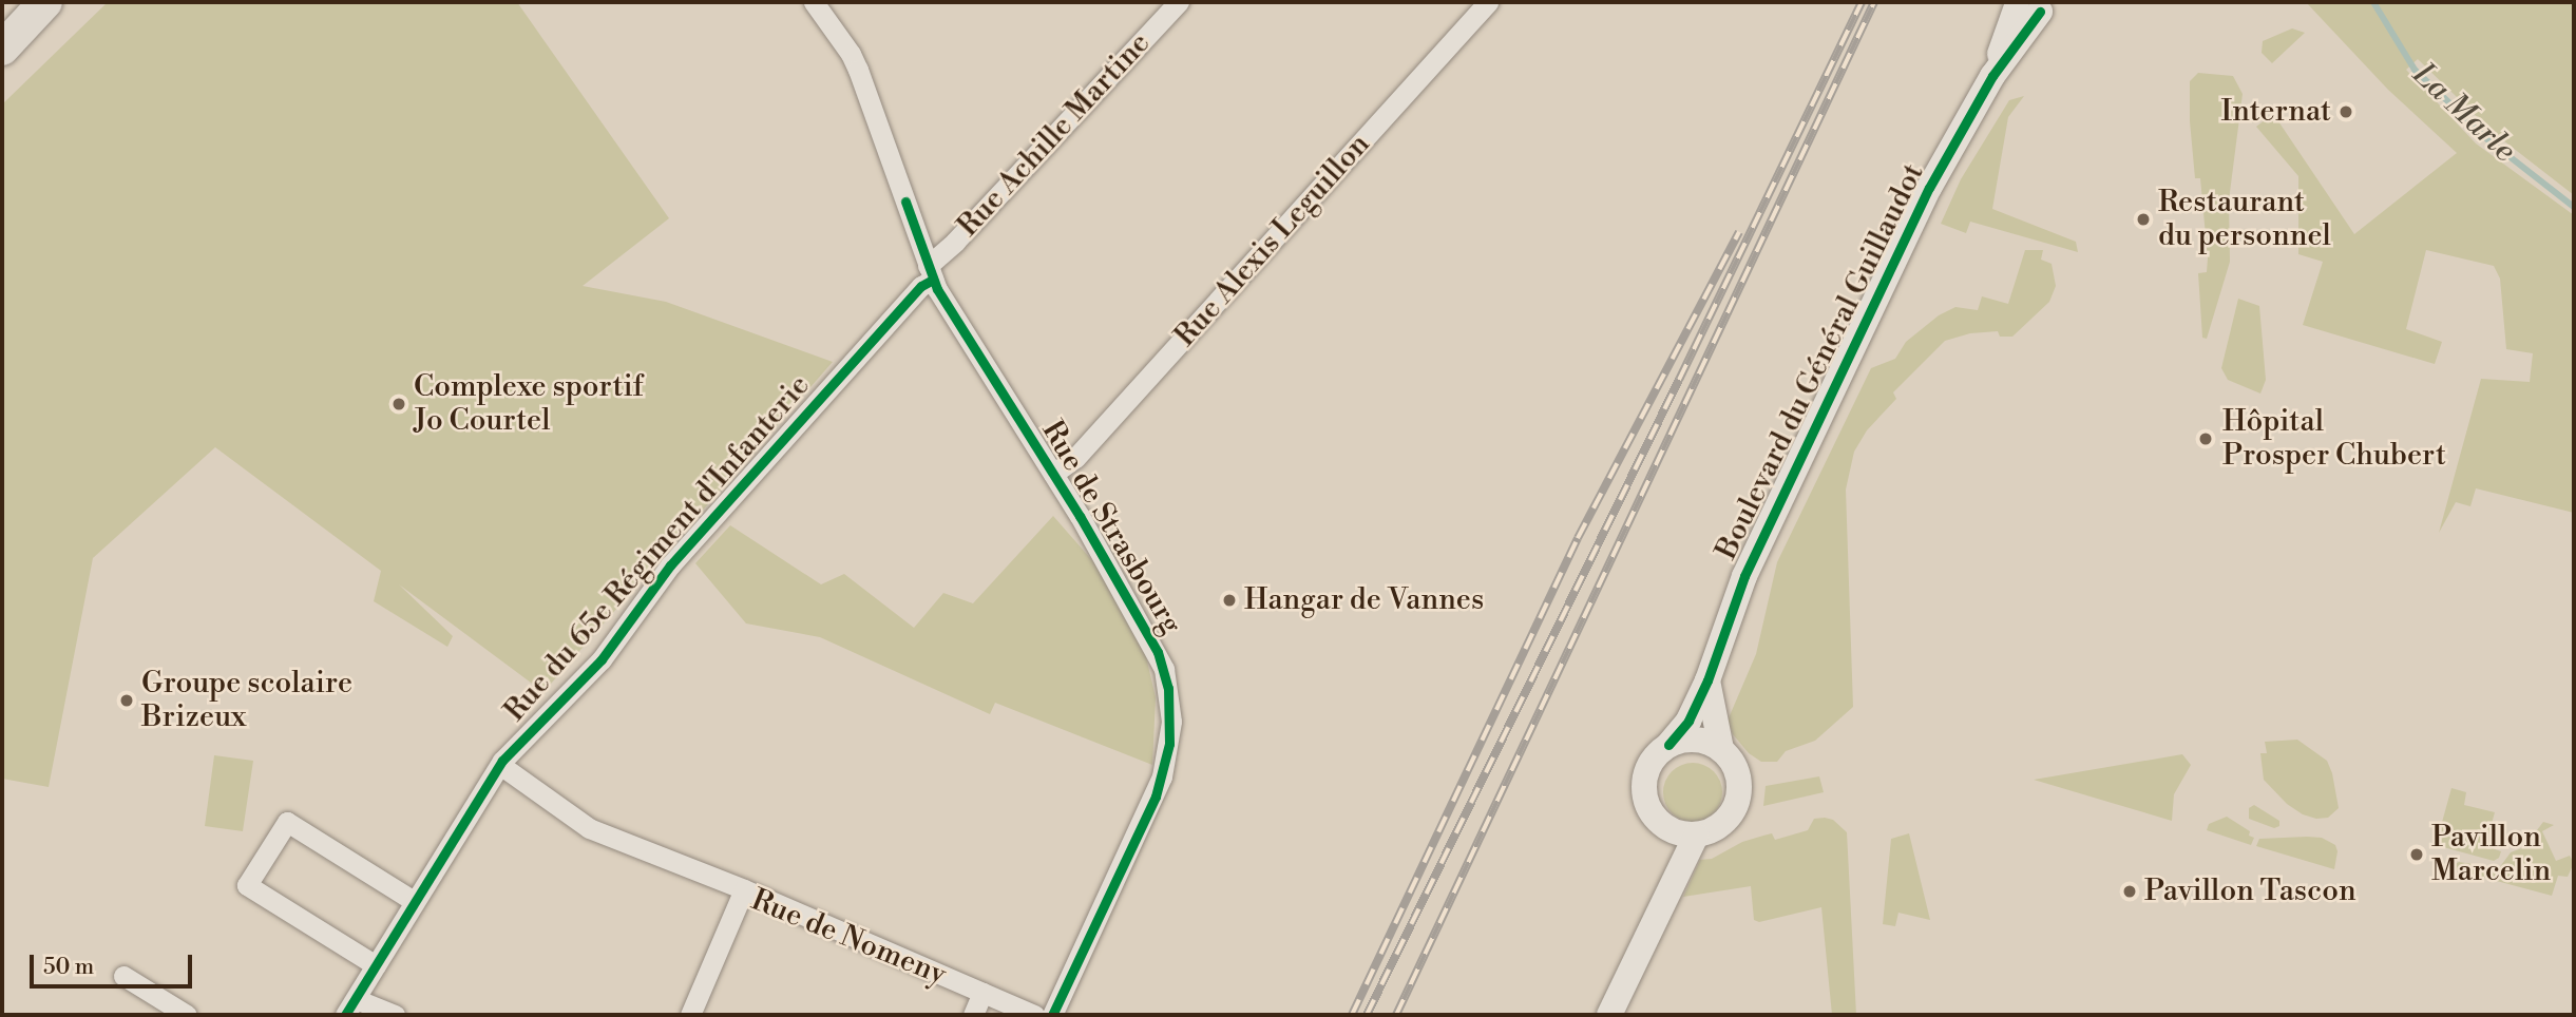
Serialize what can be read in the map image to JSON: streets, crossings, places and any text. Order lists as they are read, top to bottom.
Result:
{
  "streets": {
    "street": [
      "Rue Achille Martine",
      "Rue Alexis Leguillon",
      "Boulevard du Général Guillaudot",
      "Rue de Strasbourg",
      "Rue du 65e Régiment d'Infanterie",
      "Rue de Nomeny"
    ]
  },
  "crossings": [
    ["Rue Achille Martine", "Rue de Strasbourg"],
    ["Rue Achille Martine", "Rue du 65e Régiment d'Infanterie"],
    ["Rue Alexis Leguillon", "Rue de Strasbourg"],
    ["Rue de Strasbourg", "Rue du 65e Régiment d'Infanterie"]
  ],
  "water": ["La Marle"],
  "places": [
    "Internat",
    "Restaurant du personnel",
    "Complexe sportif Jo Courtel",
    "Hôpital Prosper Chubert",
    "Hangar de Vannes",
    "Groupe scolaire Brizeux",
    "Pavillon Marcelin",
    "Pavillon Tascon"
  ],
  "scale_bar": "50 m"
}
